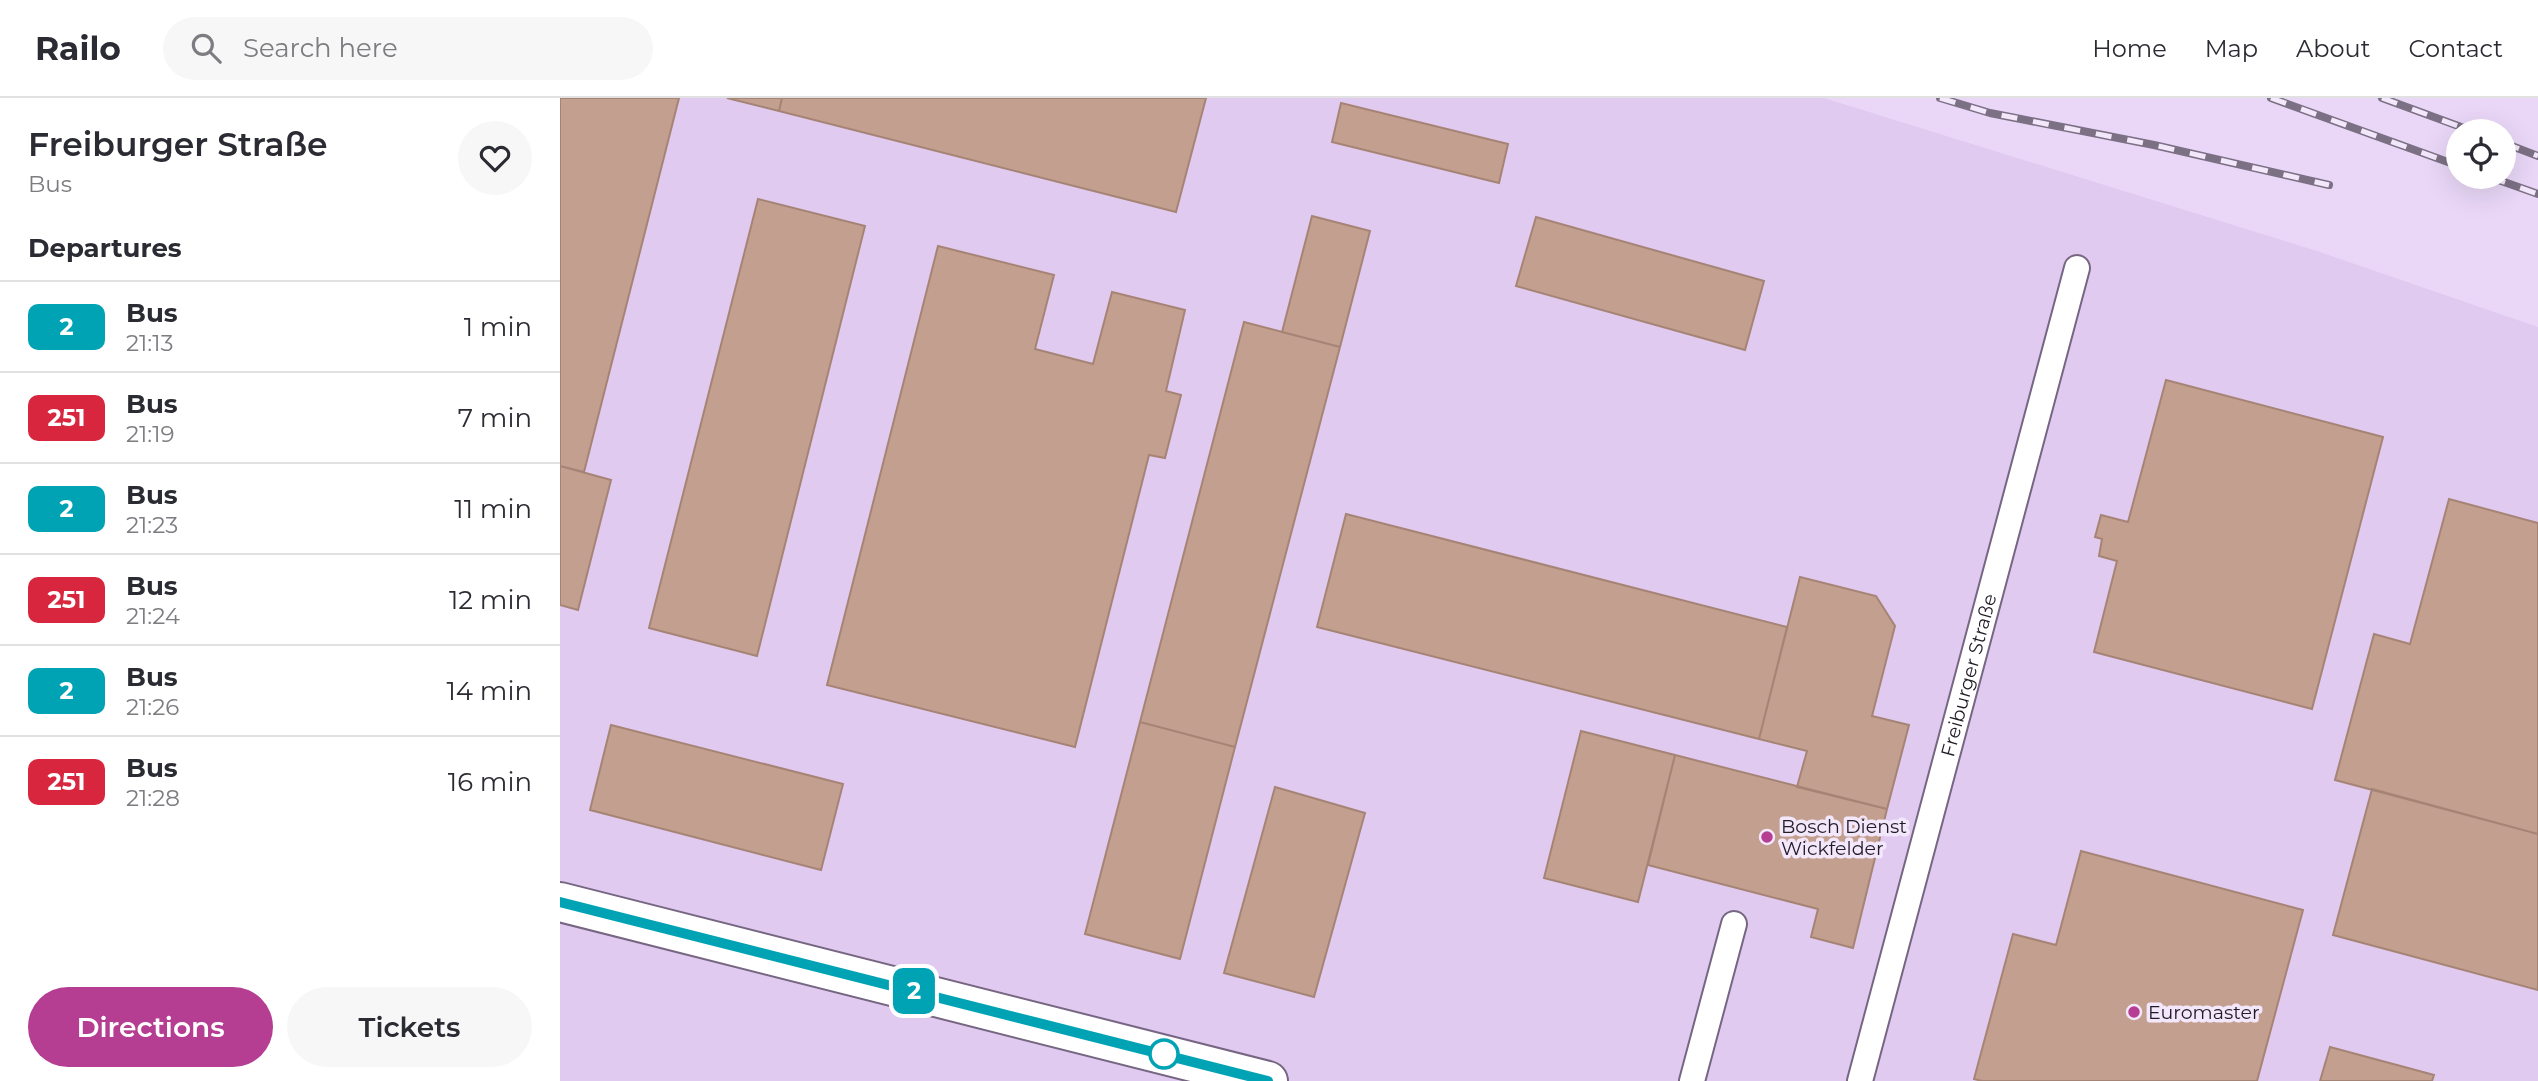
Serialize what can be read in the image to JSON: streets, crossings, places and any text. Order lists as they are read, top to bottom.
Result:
{
  "streets": {
    "lane": ["Freiburger Straße"]
  },
  "places": ["Bosch Dienst Wickfelder", "Euromaster"],
  "lines": ["bus line 2"],
  "page": {
    "header": "Railo",
    "search": "Search here",
    "nav": [
      "Home",
      "Map",
      "About",
      "Contact"
    ],
    "heading": [
      ["Freiburger Straße", "Bus"],
      "Departures"
    ],
    "on_map": "2",
    "list": [
      {
        "mark": "2",
        "name": "Bus",
        "note": "21:13",
        "value": "1 min"
      },
      {
        "mark": "251",
        "name": "Bus",
        "note": "21:19",
        "value": "7 min"
      },
      {
        "mark": "2",
        "name": "Bus",
        "note": "21:23",
        "value": "11 min"
      },
      {
        "mark": "251",
        "name": "Bus",
        "note": "21:24",
        "value": "12 min"
      },
      {
        "mark": "2",
        "name": "Bus",
        "note": "21:26",
        "value": "14 min"
      },
      {
        "mark": "251",
        "name": "Bus",
        "note": "21:28",
        "value": "16 min"
      }
    ],
    "buttons": ["Directions", "Tickets"]
  }
}
